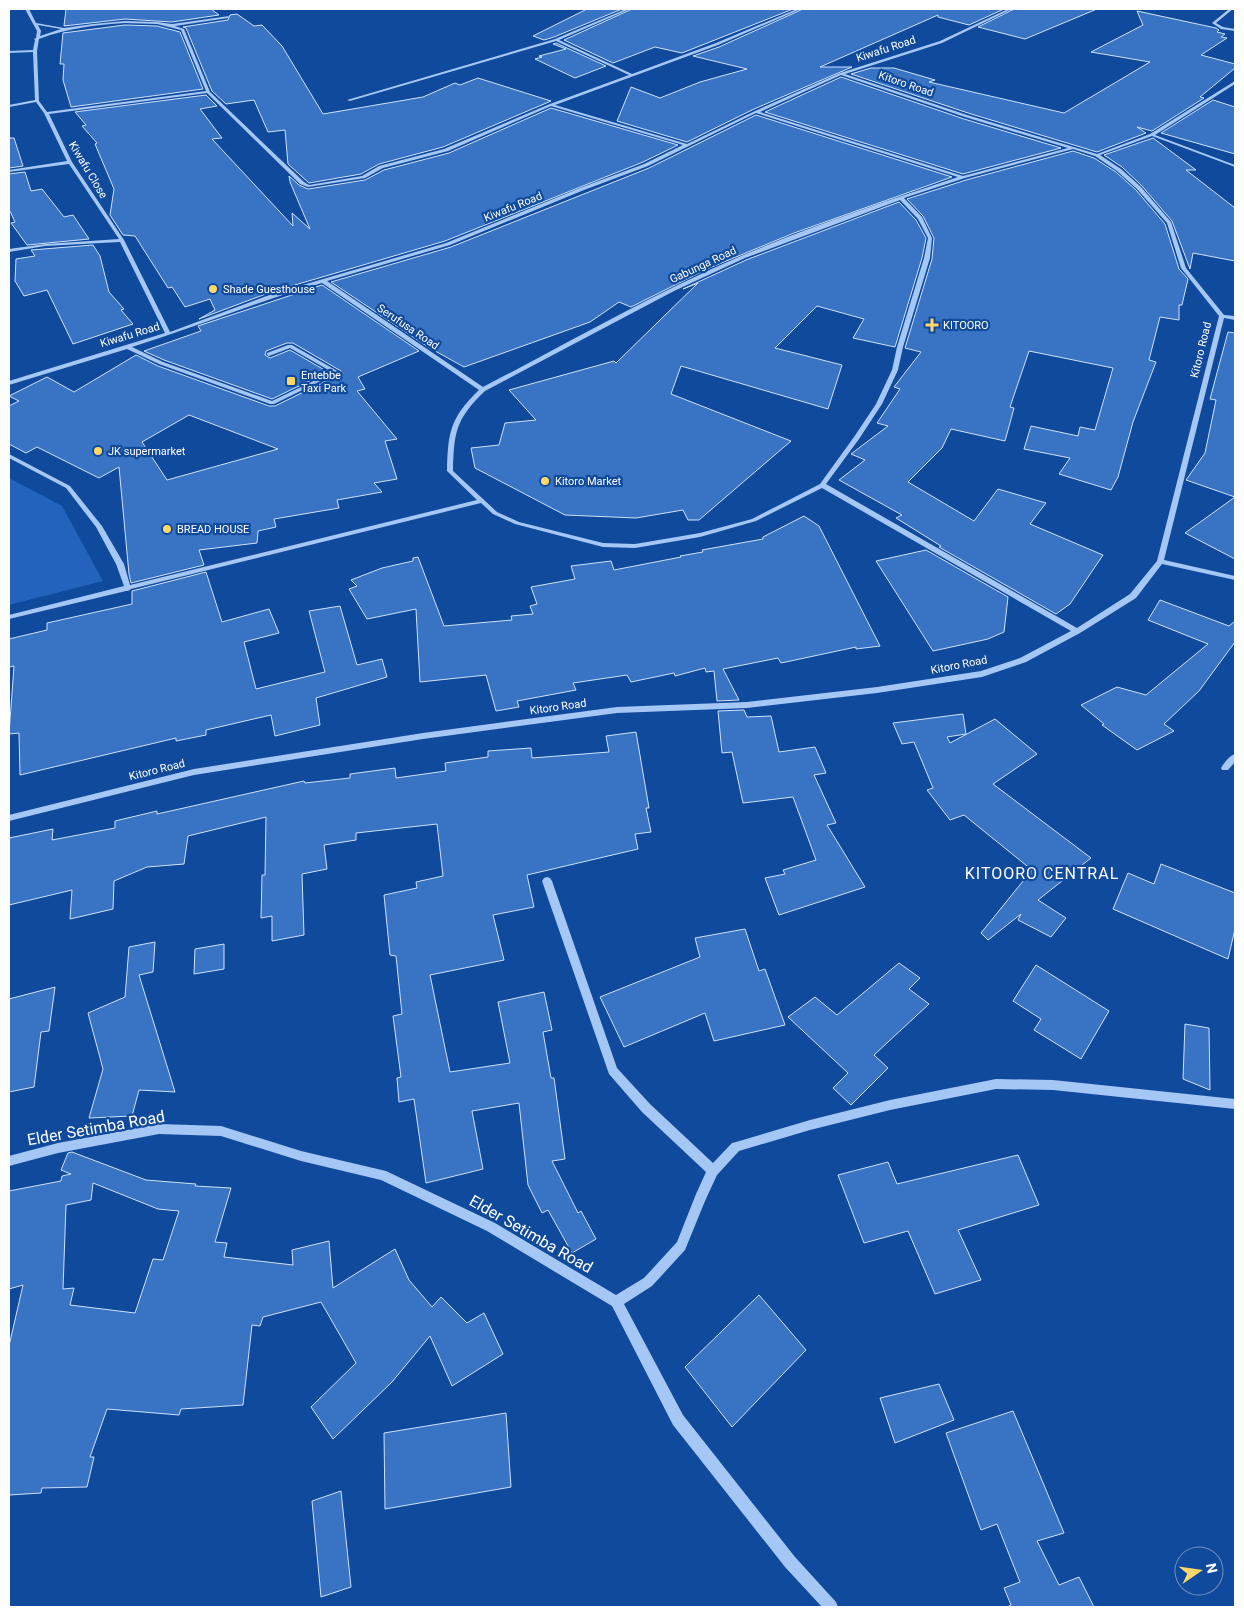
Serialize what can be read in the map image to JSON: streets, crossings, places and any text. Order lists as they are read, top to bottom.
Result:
{
  "streets": {
    "street": [
      "Kiwafu Road",
      "Kitoro Road",
      "Kiwafu Close",
      "Gabunga Road",
      "Serufusa Road",
      "Elder Setimba Road"
    ]
  },
  "crossings": [
    ["Kiwafu Road", "Kitoro Road"],
    ["Kiwafu Road", "Kiwafu Close"],
    ["Kiwafu Road", "Serufusa Road"],
    ["Kitoro Road", "Gabunga Road"],
    ["Gabunga Road", "Serufusa Road"]
  ],
  "districts": ["KITOORO CENTRAL"],
  "places": {
    "other": [
      "Shade Guesthouse",
      "JK supermarket",
      "Kitoro Market",
      "BREAD HOUSE"
    ],
    "health": ["KITOORO"],
    "transit": ["Entebbe Taxi Park"]
  },
  "north": "right"
}
